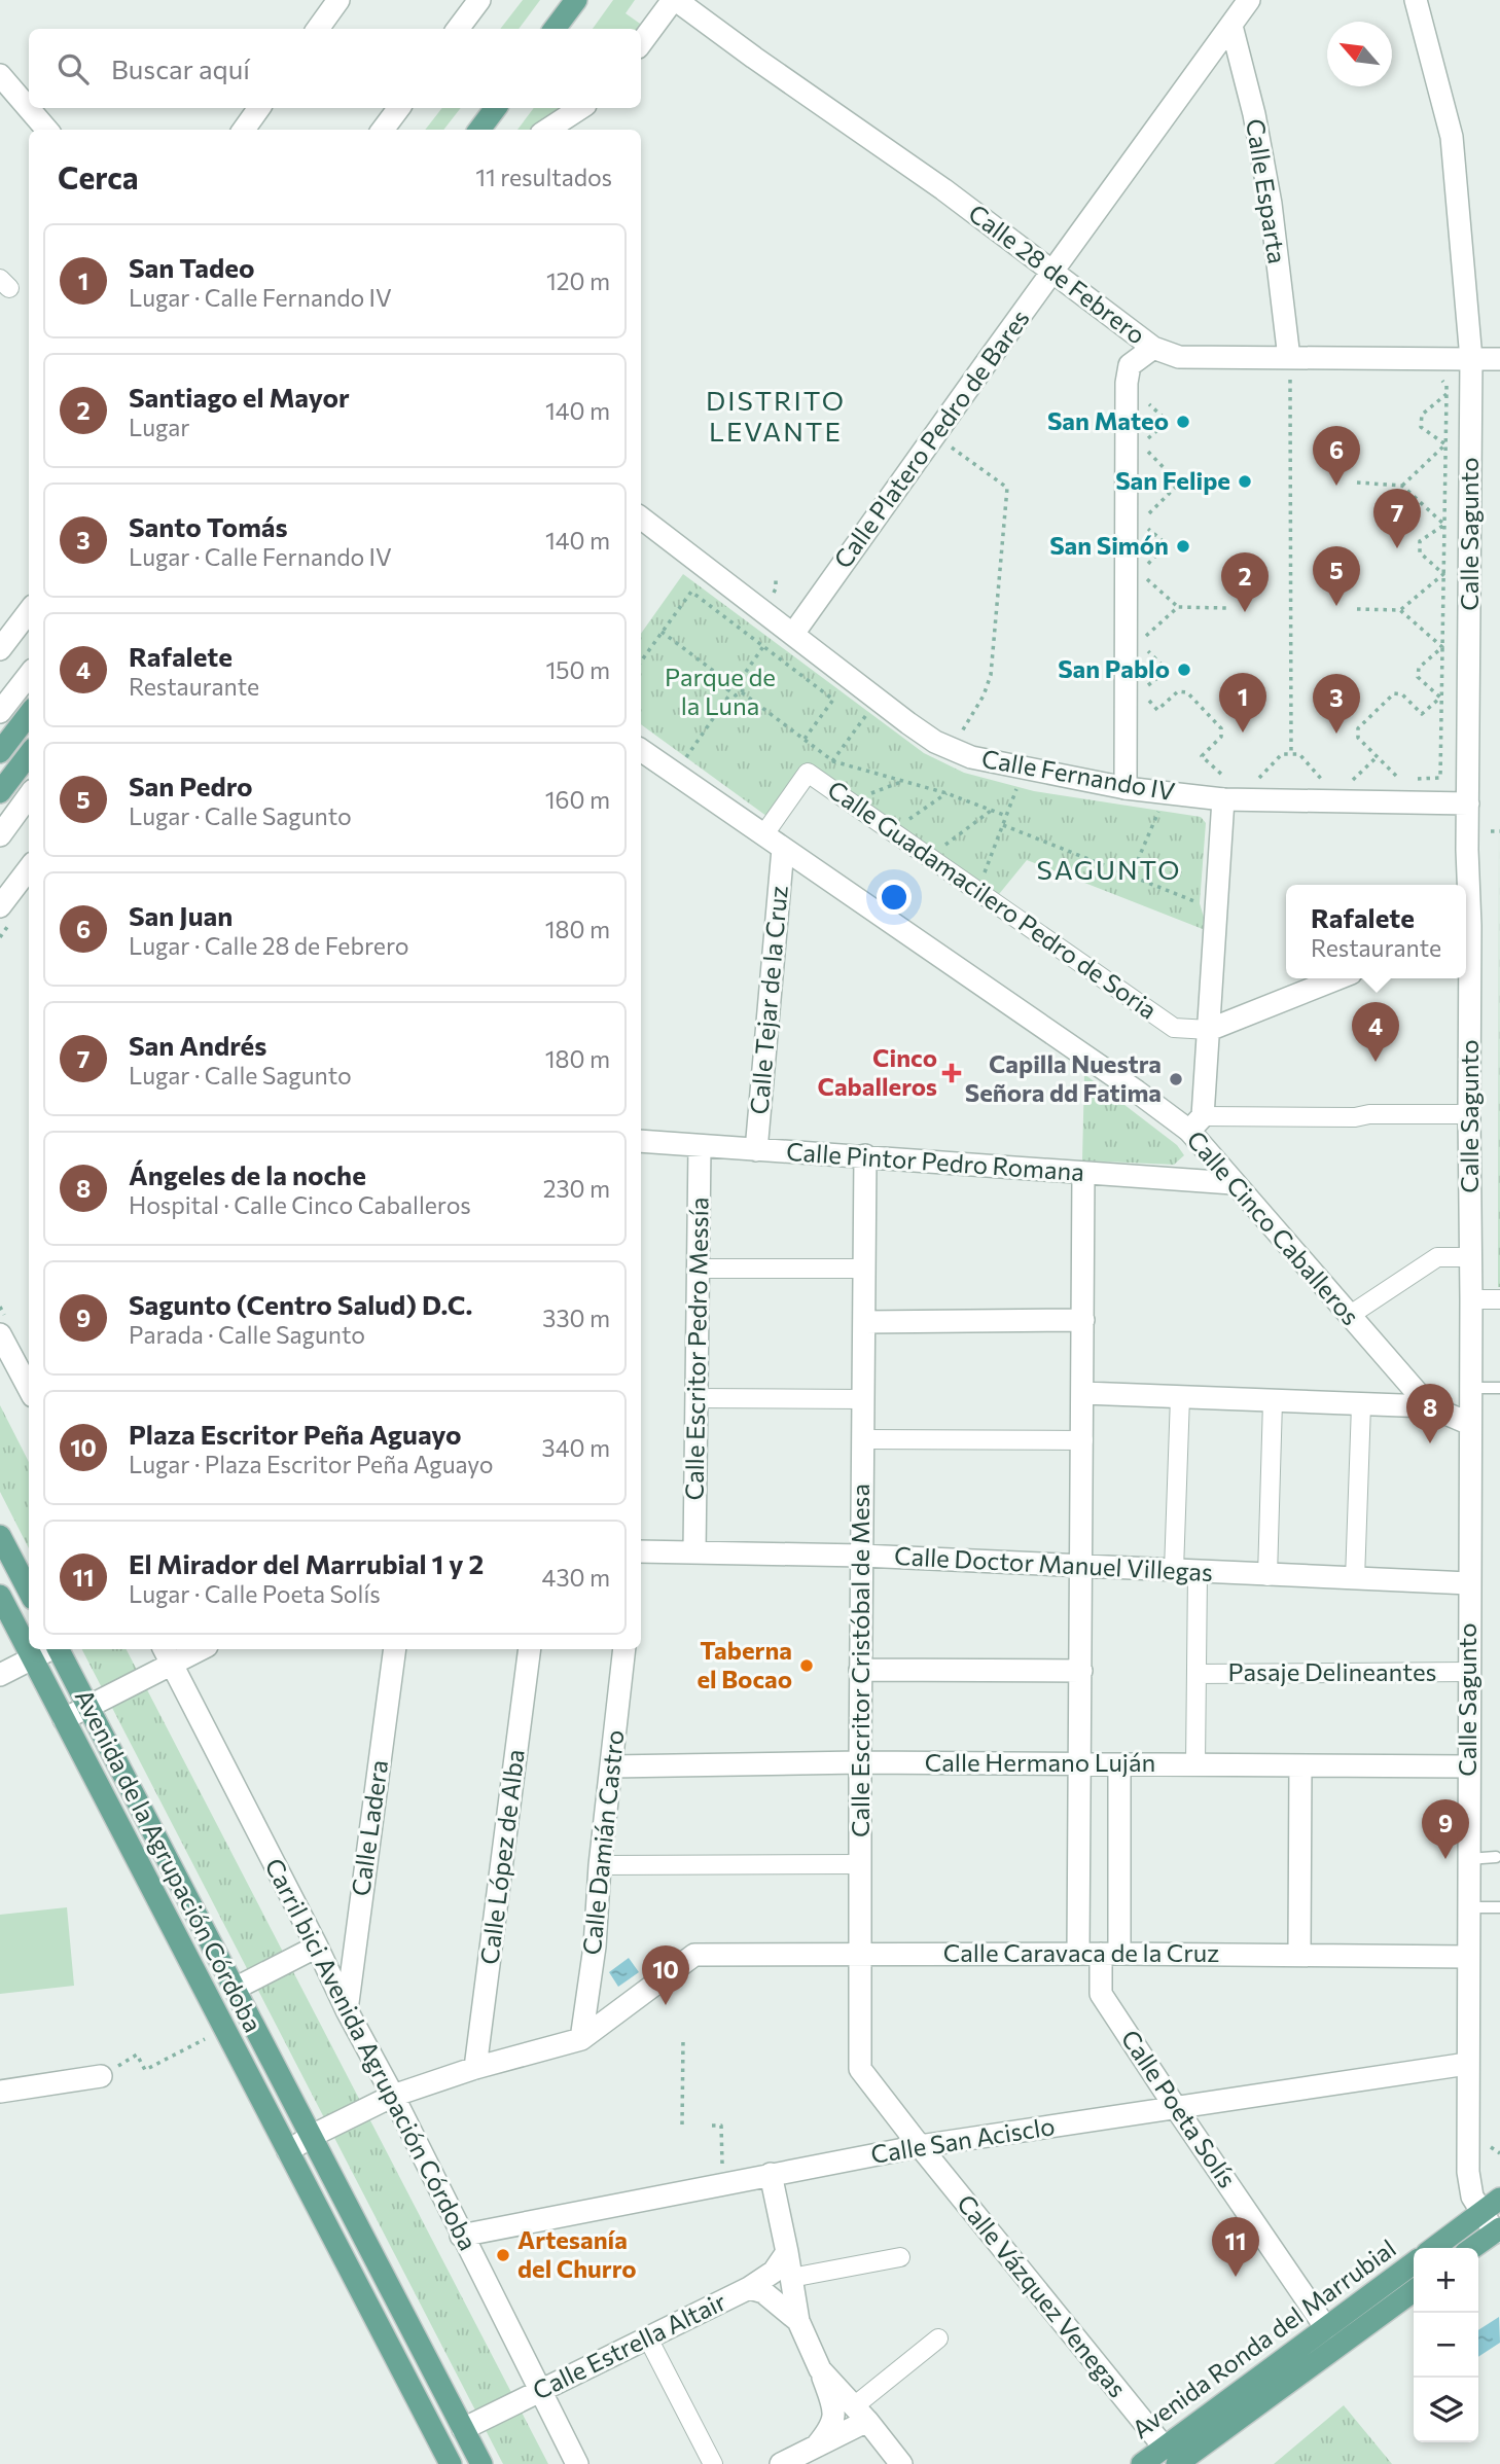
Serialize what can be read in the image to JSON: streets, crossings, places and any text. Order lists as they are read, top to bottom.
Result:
{
  "streets": {
    "main road": ["Avenida de la Agrupación Córdoba", "Avenida Ronda del Marrubial"],
    "street": [
      "Calle Esparta",
      "Calle 28 de Febrero",
      "Calle Platero Pedro de Bares",
      "Calle Sagunto",
      "Calle Fernando IV",
      "Calle Guadamacilero Pedro de Soria",
      "Calle Tejar de la Cruz",
      "Calle Pintor Pedro Romana",
      "Calle Cinco Caballeros",
      "Calle Escritor Pedro Messía",
      "Calle Doctor Manuel Villegas",
      "Calle Escritor Cristóbal de Mesa",
      "Pasaje Delineantes",
      "Calle Hermano Luján",
      "Calle Ladera",
      "Calle Damián Castro",
      "Calle López de Alba",
      "Calle Caravaca de la Cruz",
      "Carril bici Avenida Agrupación Córdoba",
      "Calle Poeta Solís",
      "Calle San Acisclo",
      "Calle Vázquez Venegas",
      "Calle Estrella Altair"
    ]
  },
  "crossings": [
    ["Calle Esparta", "Calle 28 de Febrero"],
    ["Calle Esparta", "Calle Platero Pedro de Bares"],
    ["Calle 28 de Febrero", "Calle Platero Pedro de Bares"],
    ["Calle 28 de Febrero", "Calle Sagunto"],
    ["Calle Platero Pedro de Bares", "Calle Fernando IV"],
    ["Calle Sagunto", "Calle Fernando IV"],
    ["Calle Sagunto", "Calle Cinco Caballeros"],
    ["Calle Sagunto", "Calle Doctor Manuel Villegas"],
    ["Calle Sagunto", "Pasaje Delineantes"],
    ["Calle Sagunto", "Calle Hermano Luján"],
    ["Calle Sagunto", "Calle Caravaca de la Cruz"],
    ["Calle Sagunto", "Calle San Acisclo"],
    ["Calle Sagunto", "Avenida Ronda del Marrubial"],
    ["Calle Guadamacilero Pedro de Soria", "Calle Cinco Caballeros"],
    ["Calle Tejar de la Cruz", "Calle Pintor Pedro Romana"],
    ["Calle Tejar de la Cruz", "Calle Cinco Caballeros"],
    ["Calle Pintor Pedro Romana", "Calle Cinco Caballeros"],
    ["Calle Pintor Pedro Romana", "Calle Escritor Pedro Messía"],
    ["Calle Pintor Pedro Romana", "Calle Escritor Cristóbal de Mesa"],
    ["Calle Escritor Pedro Messía", "Calle Doctor Manuel Villegas"],
    ["Calle Doctor Manuel Villegas", "Calle Escritor Cristóbal de Mesa"],
    ["Calle Escritor Cristóbal de Mesa", "Calle Hermano Luján"],
    ["Calle Escritor Cristóbal de Mesa", "Calle Caravaca de la Cruz"],
    ["Calle Escritor Cristóbal de Mesa", "Calle San Acisclo"],
    ["Calle Escritor Cristóbal de Mesa", "Calle Vázquez Venegas"],
    ["Calle Hermano Luján", "Calle Damián Castro"],
    ["Calle Hermano Luján", "Calle Poeta Solís"],
    ["Calle Ladera", "Carril bici Avenida Agrupación Córdoba"],
    ["Calle Damián Castro", "Calle Caravaca de la Cruz"],
    ["Avenida de la Agrupación Córdoba", "Carril bici Avenida Agrupación Córdoba"],
    ["Avenida de la Agrupación Córdoba", "Calle Estrella Altair"],
    ["Calle Caravaca de la Cruz", "Calle Poeta Solís"],
    ["Carril bici Avenida Agrupación Córdoba", "Calle San Acisclo"],
    ["Carril bici Avenida Agrupación Córdoba", "Calle Estrella Altair"],
    ["Calle Poeta Solís", "Calle San Acisclo"],
    ["Calle Poeta Solís", "Avenida Ronda del Marrubial"],
    ["Calle San Acisclo", "Calle Vázquez Venegas"],
    ["Calle Vázquez Venegas", "Avenida Ronda del Marrubial"]
  ],
  "districts": ["DISTRITO LEVANTE", "SAGUNTO"],
  "parks": ["Parque de la Luna"],
  "places": {
    "other": [
      "San Mateo",
      "San Felipe",
      "San Simón",
      "San Pablo",
      "Capilla Nuestra Señora dd Fatima",
      "Taberna el Bocao",
      "Artesanía del Churro"
    ],
    "health": ["Cinco Caballeros"]
  },
  "north": "top left",
  "page": {
    "search": "Buscar aquí",
    "heading": ["Cerca", "11 resultados"],
    "list": [
      {
        "mark": "1",
        "name": "San Tadeo",
        "note": "Lugar · Calle Fernando IV",
        "value": "120 m"
      },
      {
        "mark": "2",
        "name": "Santiago el Mayor",
        "note": "Lugar",
        "value": "140 m"
      },
      {
        "mark": "3",
        "name": "Santo Tomás",
        "note": "Lugar · Calle Fernando IV",
        "value": "140 m"
      },
      {
        "mark": "4",
        "name": "Rafalete",
        "note": "Restaurante",
        "value": "150 m"
      },
      {
        "mark": "5",
        "name": "San Pedro",
        "note": "Lugar · Calle Sagunto",
        "value": "160 m"
      },
      {
        "mark": "6",
        "name": "San Juan",
        "note": "Lugar · Calle 28 de Febrero",
        "value": "180 m"
      },
      {
        "mark": "7",
        "name": "San Andrés",
        "note": "Lugar · Calle Sagunto",
        "value": "180 m"
      },
      {
        "mark": "8",
        "name": "Ángeles de la noche",
        "note": "Hospital · Calle Cinco Caballeros",
        "value": "230 m"
      },
      {
        "mark": "9",
        "name": "Sagunto (Centro Salud) D.C.",
        "note": "Parada · Calle Sagunto",
        "value": "330 m"
      },
      {
        "mark": "10",
        "name": "Plaza Escritor Peña Aguayo",
        "note": "Lugar · Plaza Escritor Peña Aguayo",
        "value": "340 m"
      },
      {
        "mark": "11",
        "name": "El Mirador del Marrubial 1 y 2",
        "note": "Lugar · Calle Poeta Solís",
        "value": "430 m"
      }
    ],
    "pins": [
      "6",
      "7",
      "5",
      "2",
      "1",
      "3",
      "4",
      "8",
      "9",
      "10",
      "11"
    ],
    "popup": ["Rafalete", "Restaurante"],
    "map_buttons": ["+", "−"]
  }
}
